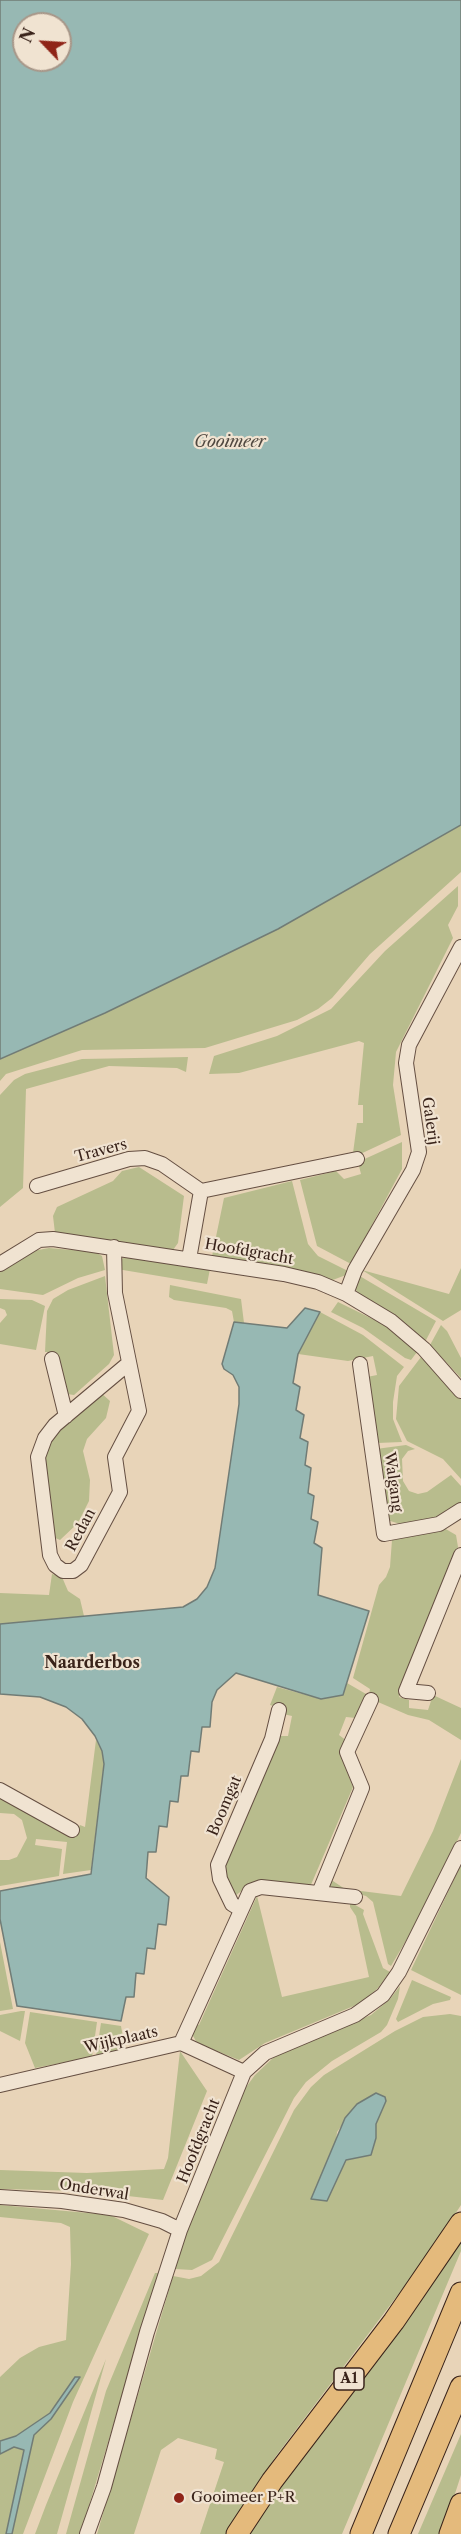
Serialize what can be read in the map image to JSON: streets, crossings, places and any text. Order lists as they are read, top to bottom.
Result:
{
  "streets": {
    "highway": ["A1"],
    "street": [
      "Galerij",
      "Travers",
      "Hoofdgracht",
      "Walgang",
      "Redan",
      "Boomgat",
      "Wijkplaats",
      "Onderwal"
    ]
  },
  "crossings": [
    ["Galerij", "Hoofdgracht"],
    ["Hoofdgracht", "Redan"],
    ["Hoofdgracht", "Wijkplaats"],
    ["Hoofdgracht", "Onderwal"]
  ],
  "districts": ["Naarderbos"],
  "water": ["Gooimeer"],
  "places": ["Gooimeer P+R"],
  "north": "top left"
}
